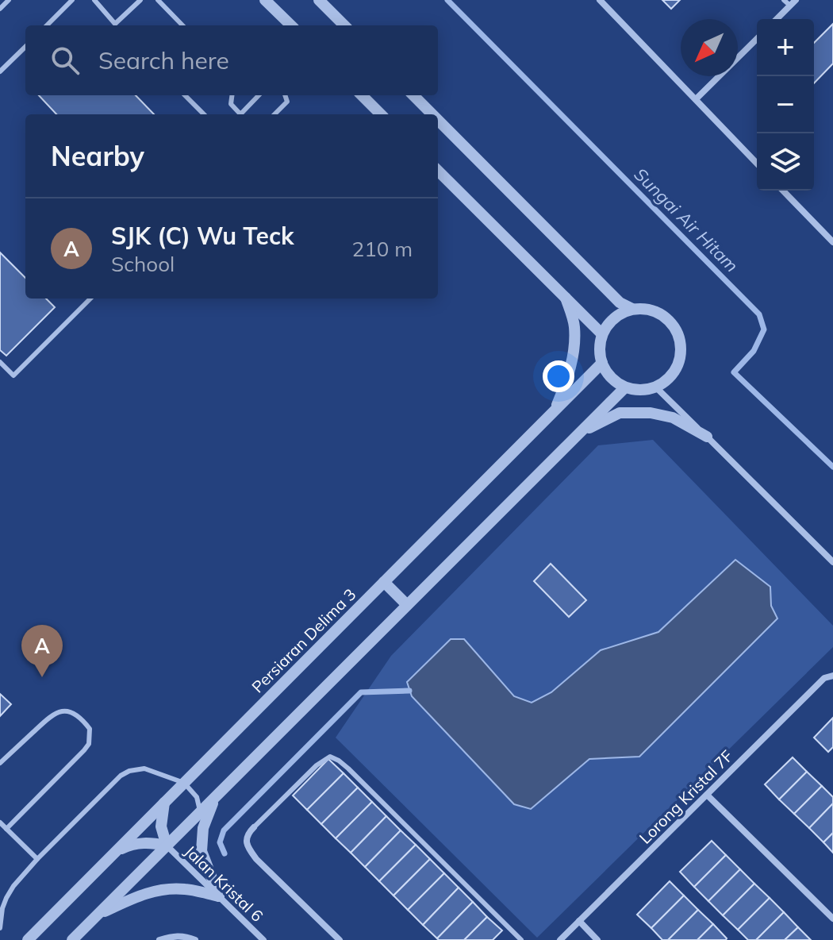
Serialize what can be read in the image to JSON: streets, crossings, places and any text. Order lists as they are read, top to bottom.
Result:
{
  "streets": {
    "street": ["Persiaran Delima 3", "Lorong Kristal 7F", "Jalan Kristal 6"]
  },
  "water": ["Sungai Air Hitam"],
  "north": "bottom left",
  "page": {
    "map_buttons": ["+", "−"],
    "search": "Search here",
    "heading": "Nearby",
    "list": [
      {
        "mark": "A",
        "name": "SJK (C) Wu Teck",
        "note": "School",
        "value": "210 m"
      }
    ],
    "pins": "A"
  }
}
